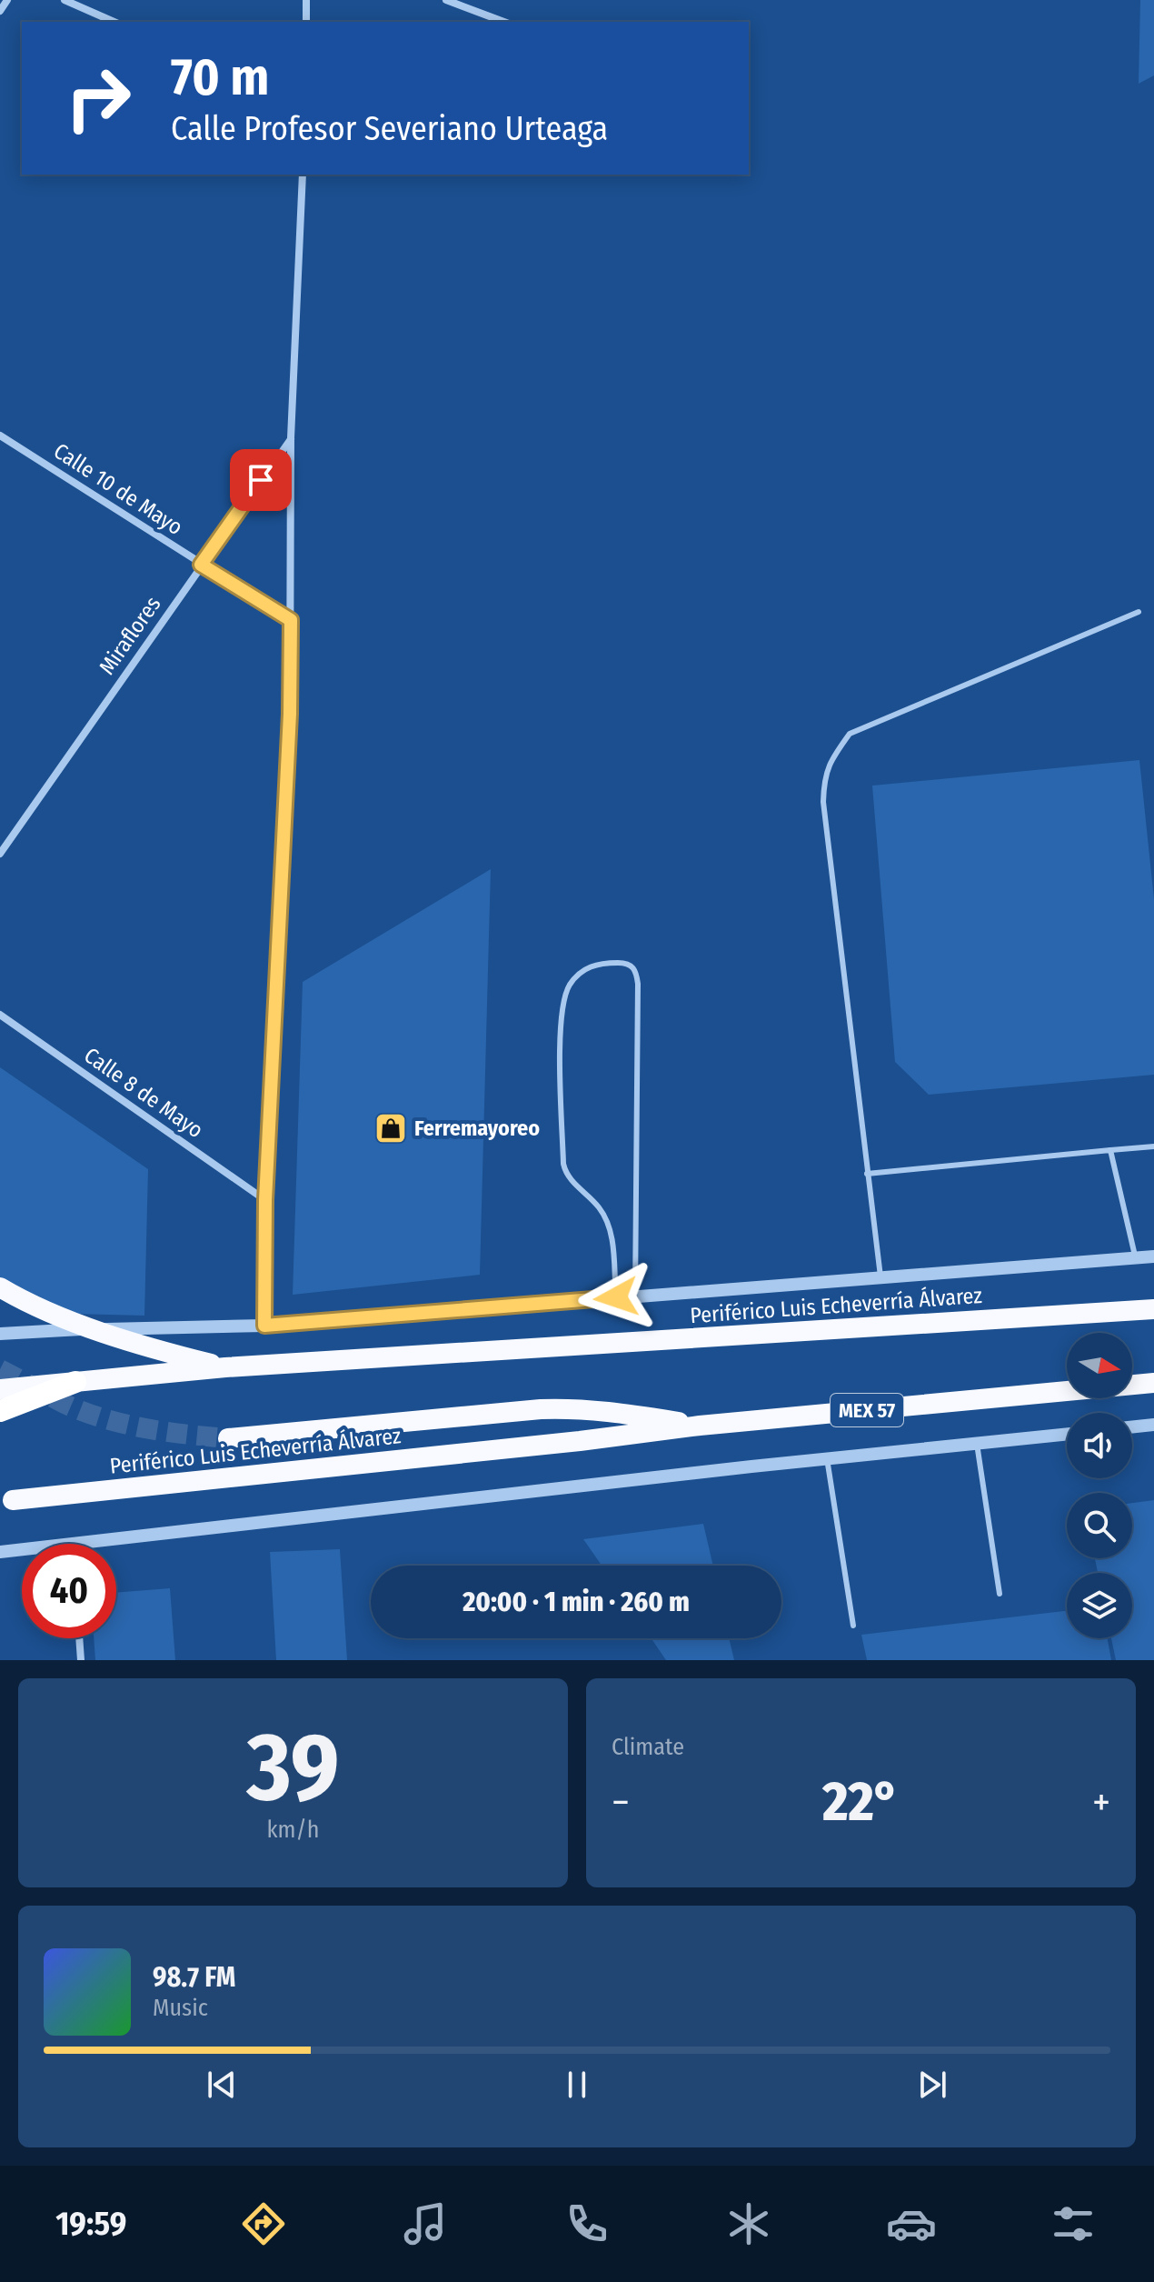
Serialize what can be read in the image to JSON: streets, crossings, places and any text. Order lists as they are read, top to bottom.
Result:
{
  "streets": {
    "highway": ["Periférico Luis Echeverría Álvarez", "MEX 57"],
    "street": ["Calle 10 de Mayo", "Miraflores", "Calle 8 de Mayo"]
  },
  "crossings": [
    ["Calle 10 de Mayo", "Miraflores"]
  ],
  "places": {
    "shop": ["Ferremayoreo"]
  },
  "north": "right",
  "page": {
    "turn": ["70 m", "Calle Profesor Severiano Urteaga"],
    "limit": "40",
    "trip": "20:00 · 1 min · 260 m",
    "tile": [
      ["39", "km/h"],
      "Climate"
    ],
    "heat": ["−", "22°", "+"],
    "song": ["98.7 FM", "Music"],
    "tabs": "19:59"
  }
}
